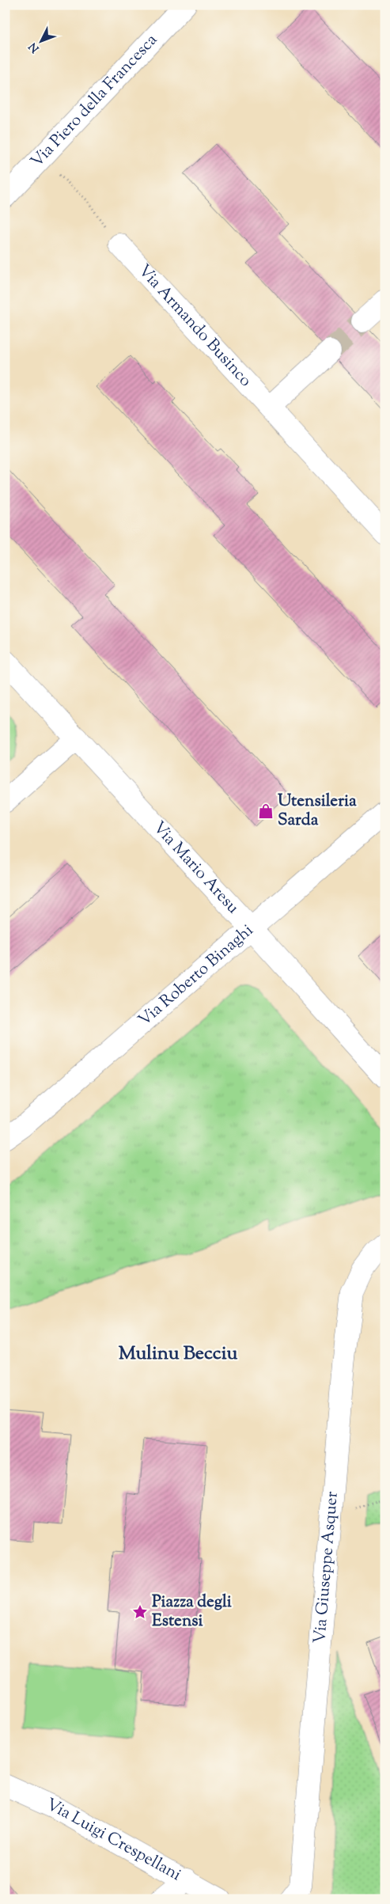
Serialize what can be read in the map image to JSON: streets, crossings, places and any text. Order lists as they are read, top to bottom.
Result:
{
  "streets": {
    "street": [
      "Via Piero della Francesca",
      "Via Armando Businco",
      "Via Mario Aresu",
      "Via Roberto Binaghi",
      "Via Giuseppe Asquer",
      "Via Luigi Crespellani"
    ]
  },
  "crossings": [
    ["Via Mario Aresu", "Via Roberto Binaghi"]
  ],
  "districts": ["Mulinu Becciu"],
  "places": {
    "shop": ["Utensileria Sarda"],
    "place": ["Piazza degli Estensi"]
  },
  "north": "bottom left"
}
